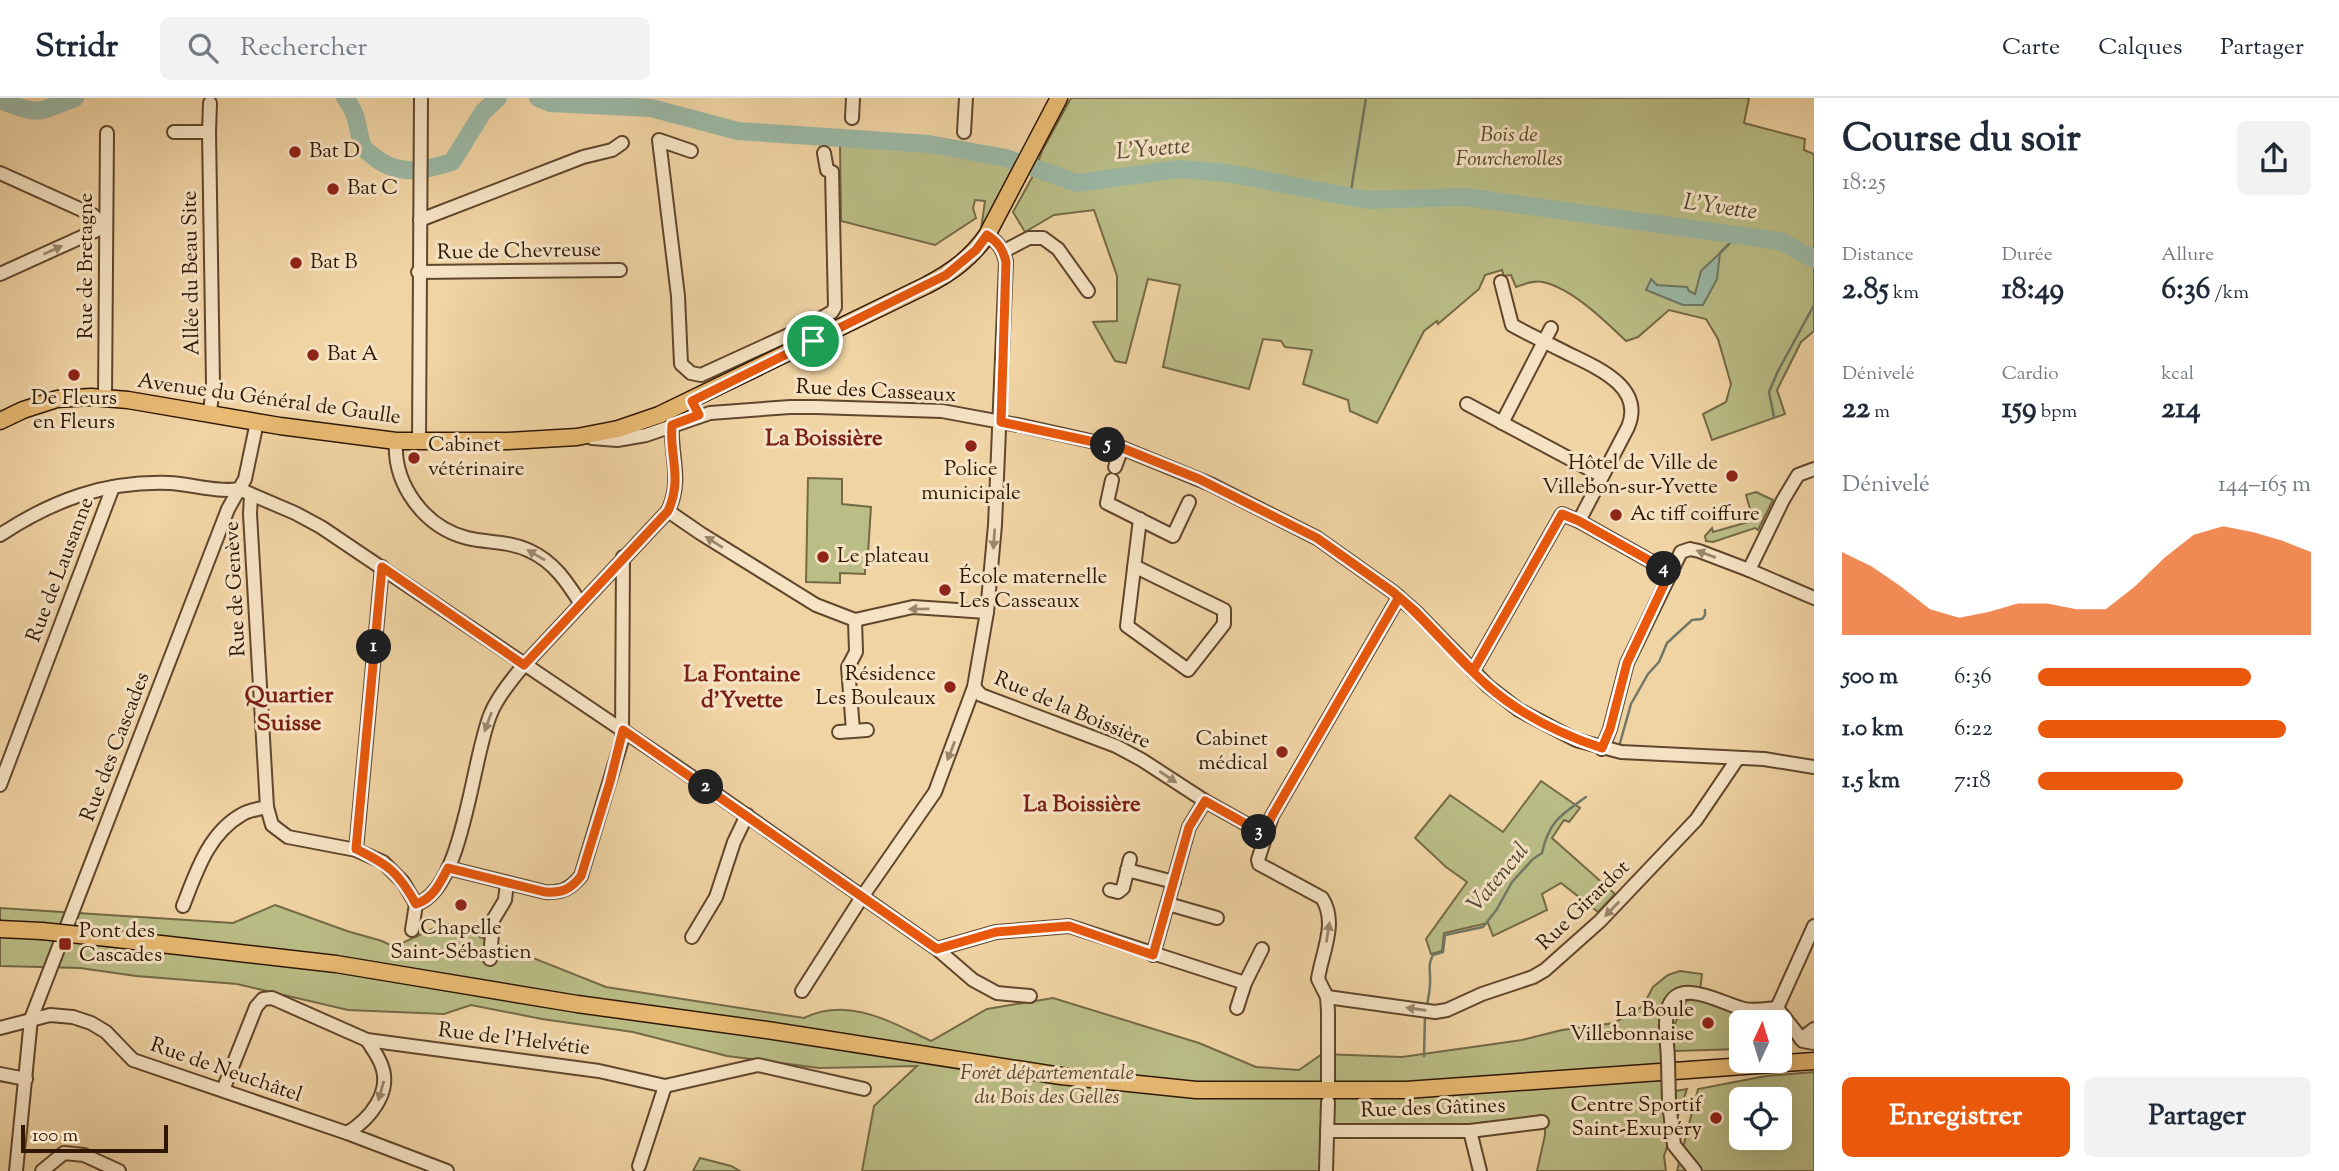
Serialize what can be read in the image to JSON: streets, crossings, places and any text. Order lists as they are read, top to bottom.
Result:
{
  "streets": {
    "main road": ["Avenue du Général de Gaulle"],
    "street": [
      "Rue de Chevreuse",
      "Rue de Bretagne",
      "Allée du Beau Site",
      "Rue des Casseaux",
      "Rue de Lausanne",
      "Rue de Genève",
      "Rue de la Boissière",
      "Rue des Cascades",
      "Rue Girardot",
      "Rue de l'Helvétie",
      "Rue de Neuchâtel",
      "Rue des Gâtines"
    ]
  },
  "crossings": [
    ["Rue de Bretagne", "Avenue du Général de Gaulle"],
    ["Allée du Beau Site", "Avenue du Général de Gaulle"],
    ["Rue des Casseaux", "Avenue du Général de Gaulle"],
    ["Rue des Casseaux", "Rue Girardot"],
    ["Rue de Genève", "Rue des Cascades"],
    ["Rue des Cascades", "Rue de Neuchâtel"],
    ["Rue de l'Helvétie", "Rue de Neuchâtel"]
  ],
  "one_way": ["Rue de la Boissière", "Rue Girardot"],
  "districts": [
    "La Boissière",
    "La Fontaine d'Yvette",
    "Quartier Suisse",
    "La Boissière"
  ],
  "water": ["L'Yvette", "Vatencul"],
  "parks": ["Bois de Fourcherolles", "Forêt départementale du Bois des Gelles"],
  "places": {
    "other": [
      "Bat D",
      "Bat C",
      "Bat B",
      "Bat A",
      "De Fleurs en Fleurs",
      "Police municipale",
      "Cabinet vétérinaire",
      "Hôtel de Ville de Villebon-sur-Yvette",
      "Ac tiff coiffure",
      "Le plateau",
      "École maternelle Les Casseaux",
      "Résidence Les Bouleaux",
      "Cabinet médical",
      "Chapelle Saint-Sébastien",
      "La Boule Villebonnaise",
      "Centre Sportif Saint-Exupéry"
    ],
    "transit": ["Pont des Cascades"]
  },
  "scale_bar": "100 m",
  "north": "top",
  "page": {
    "header": "Stridr",
    "search": "Rechercher",
    "nav": ["Carte", "Calques", "Partager"],
    "heading": ["Course du soir", "18:25"],
    "stats": [
      ["Distance", "2.85 km"],
      ["Durée", "18:49"],
      ["Allure", "6:36 /km"],
      ["Dénivelé", "22 m"],
      ["Cardio", "159 bpm"],
      ["kcal", "214"]
    ],
    "pins": [
      "5",
      "4",
      "1",
      "2",
      "3"
    ],
    "chart": ["Dénivelé", "144–165 m"],
    "list": [
      {
        "name": "500 m",
        "note": "6:36"
      },
      {
        "name": "1.0 km",
        "note": "6:22"
      },
      {
        "name": "1.5 km",
        "note": "7:18"
      }
    ],
    "buttons": ["Enregistrer", "Partager"],
    "scale": "100 m"
  }
}
